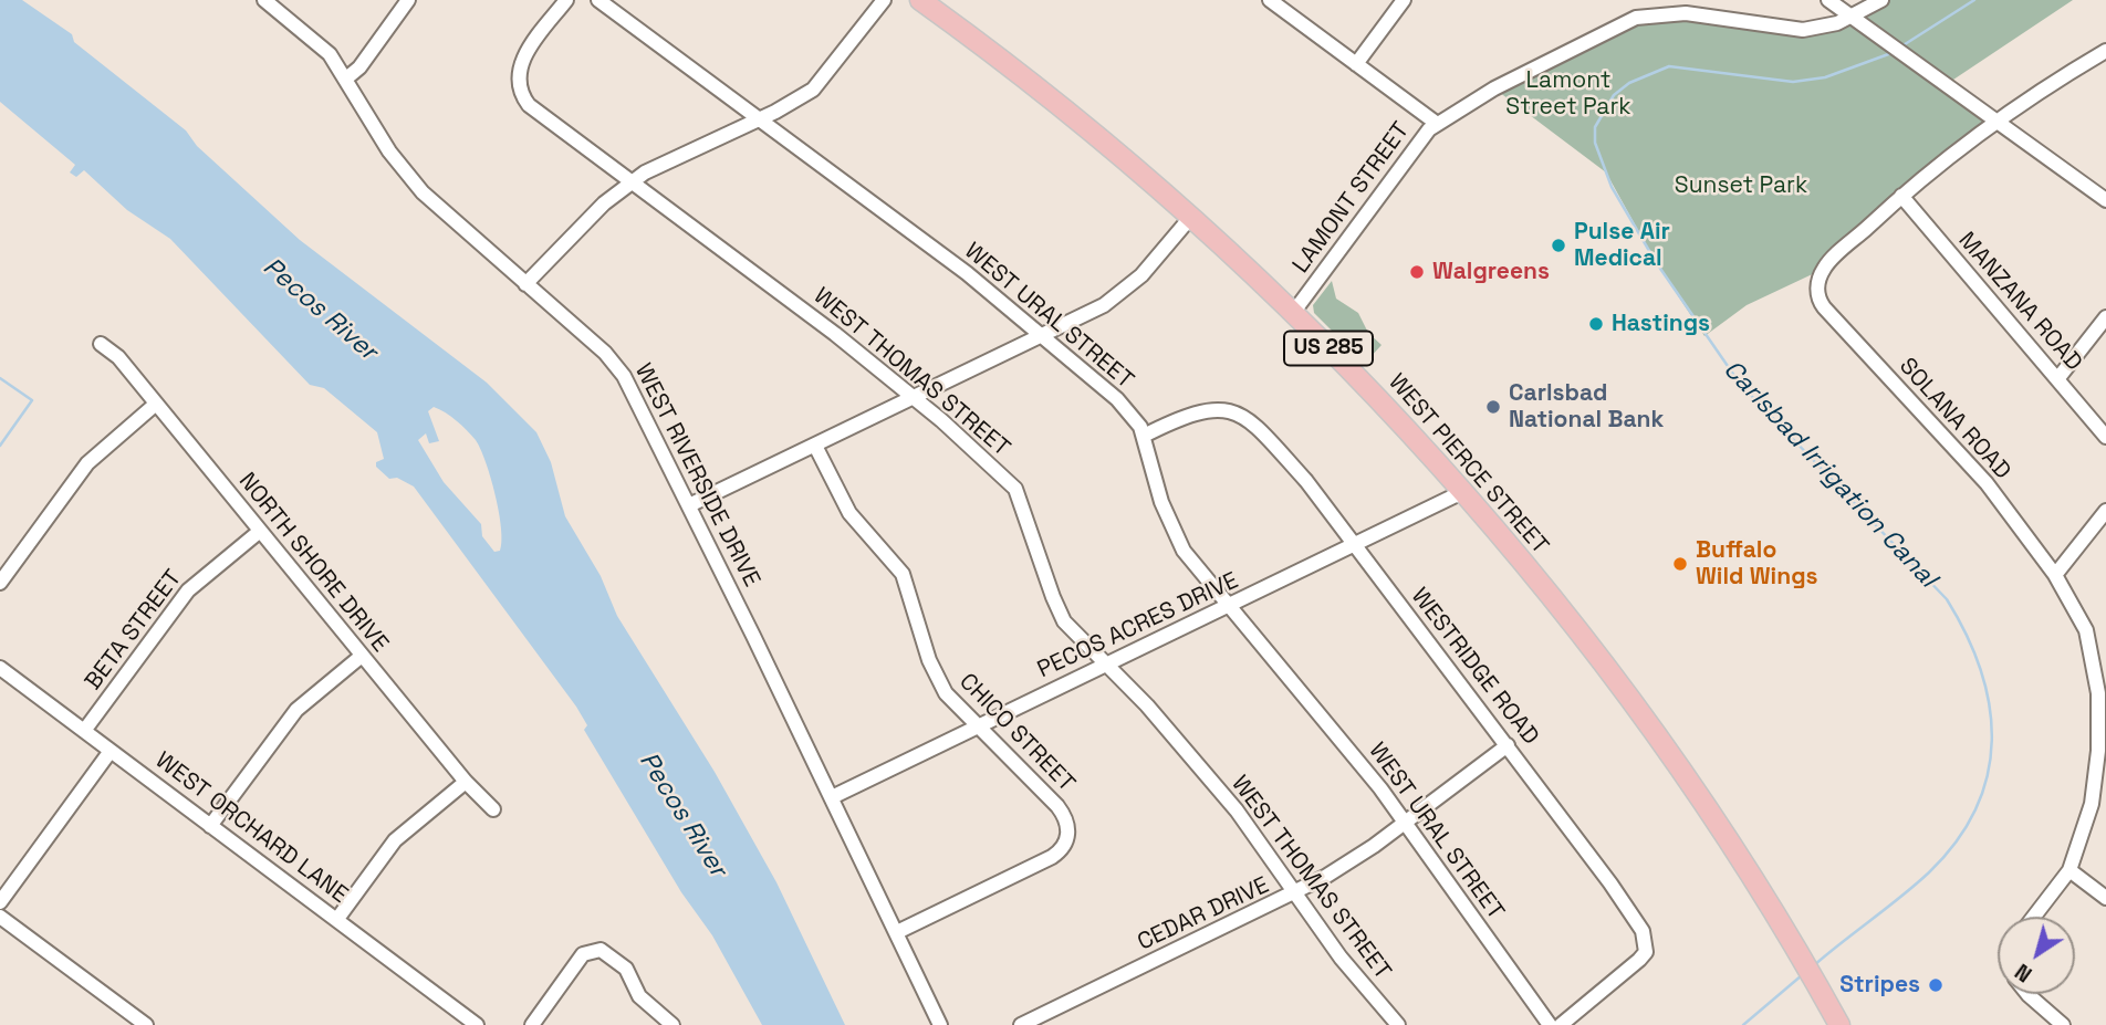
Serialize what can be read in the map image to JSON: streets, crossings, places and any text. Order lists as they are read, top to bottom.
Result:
{
  "streets": {
    "highway": ["US 285", "WEST PIERCE STREET"],
    "street": [
      "LAMONT STREET",
      "MANZANA ROAD",
      "WEST URAL STREET",
      "WEST THOMAS STREET",
      "SOLANA ROAD",
      "WEST RIVERSIDE DRIVE",
      "NORTH SHORE DRIVE",
      "PECOS ACRES DRIVE",
      "BETA STREET",
      "WESTRIDGE ROAD",
      "CHICO STREET",
      "WEST ORCHARD LANE",
      "CEDAR DRIVE"
    ]
  },
  "crossings": [
    ["LAMONT STREET", "WEST PIERCE STREET"],
    ["MANZANA ROAD", "SOLANA ROAD"],
    ["WEST URAL STREET", "PECOS ACRES DRIVE"],
    ["WEST URAL STREET", "WESTRIDGE ROAD"],
    ["WEST URAL STREET", "CEDAR DRIVE"],
    ["WEST THOMAS STREET", "PECOS ACRES DRIVE"],
    ["WEST THOMAS STREET", "CEDAR DRIVE"],
    ["WEST PIERCE STREET", "PECOS ACRES DRIVE"],
    ["WEST RIVERSIDE DRIVE", "PECOS ACRES DRIVE"],
    ["WEST RIVERSIDE DRIVE", "CHICO STREET"],
    ["NORTH SHORE DRIVE", "BETA STREET"],
    ["PECOS ACRES DRIVE", "WESTRIDGE ROAD"],
    ["PECOS ACRES DRIVE", "CHICO STREET"],
    ["BETA STREET", "WEST ORCHARD LANE"],
    ["WESTRIDGE ROAD", "CEDAR DRIVE"]
  ],
  "water": ["Pecos River", "Carlsbad Irrigation Canal"],
  "parks": ["Lamont Street Park", "Sunset Park"],
  "places": [
    "Pulse Air Medical",
    "Walgreens",
    "Hastings",
    "Carlsbad National Bank",
    "Buffalo Wild Wings",
    "Stripes"
  ],
  "north": "bottom left"
}
